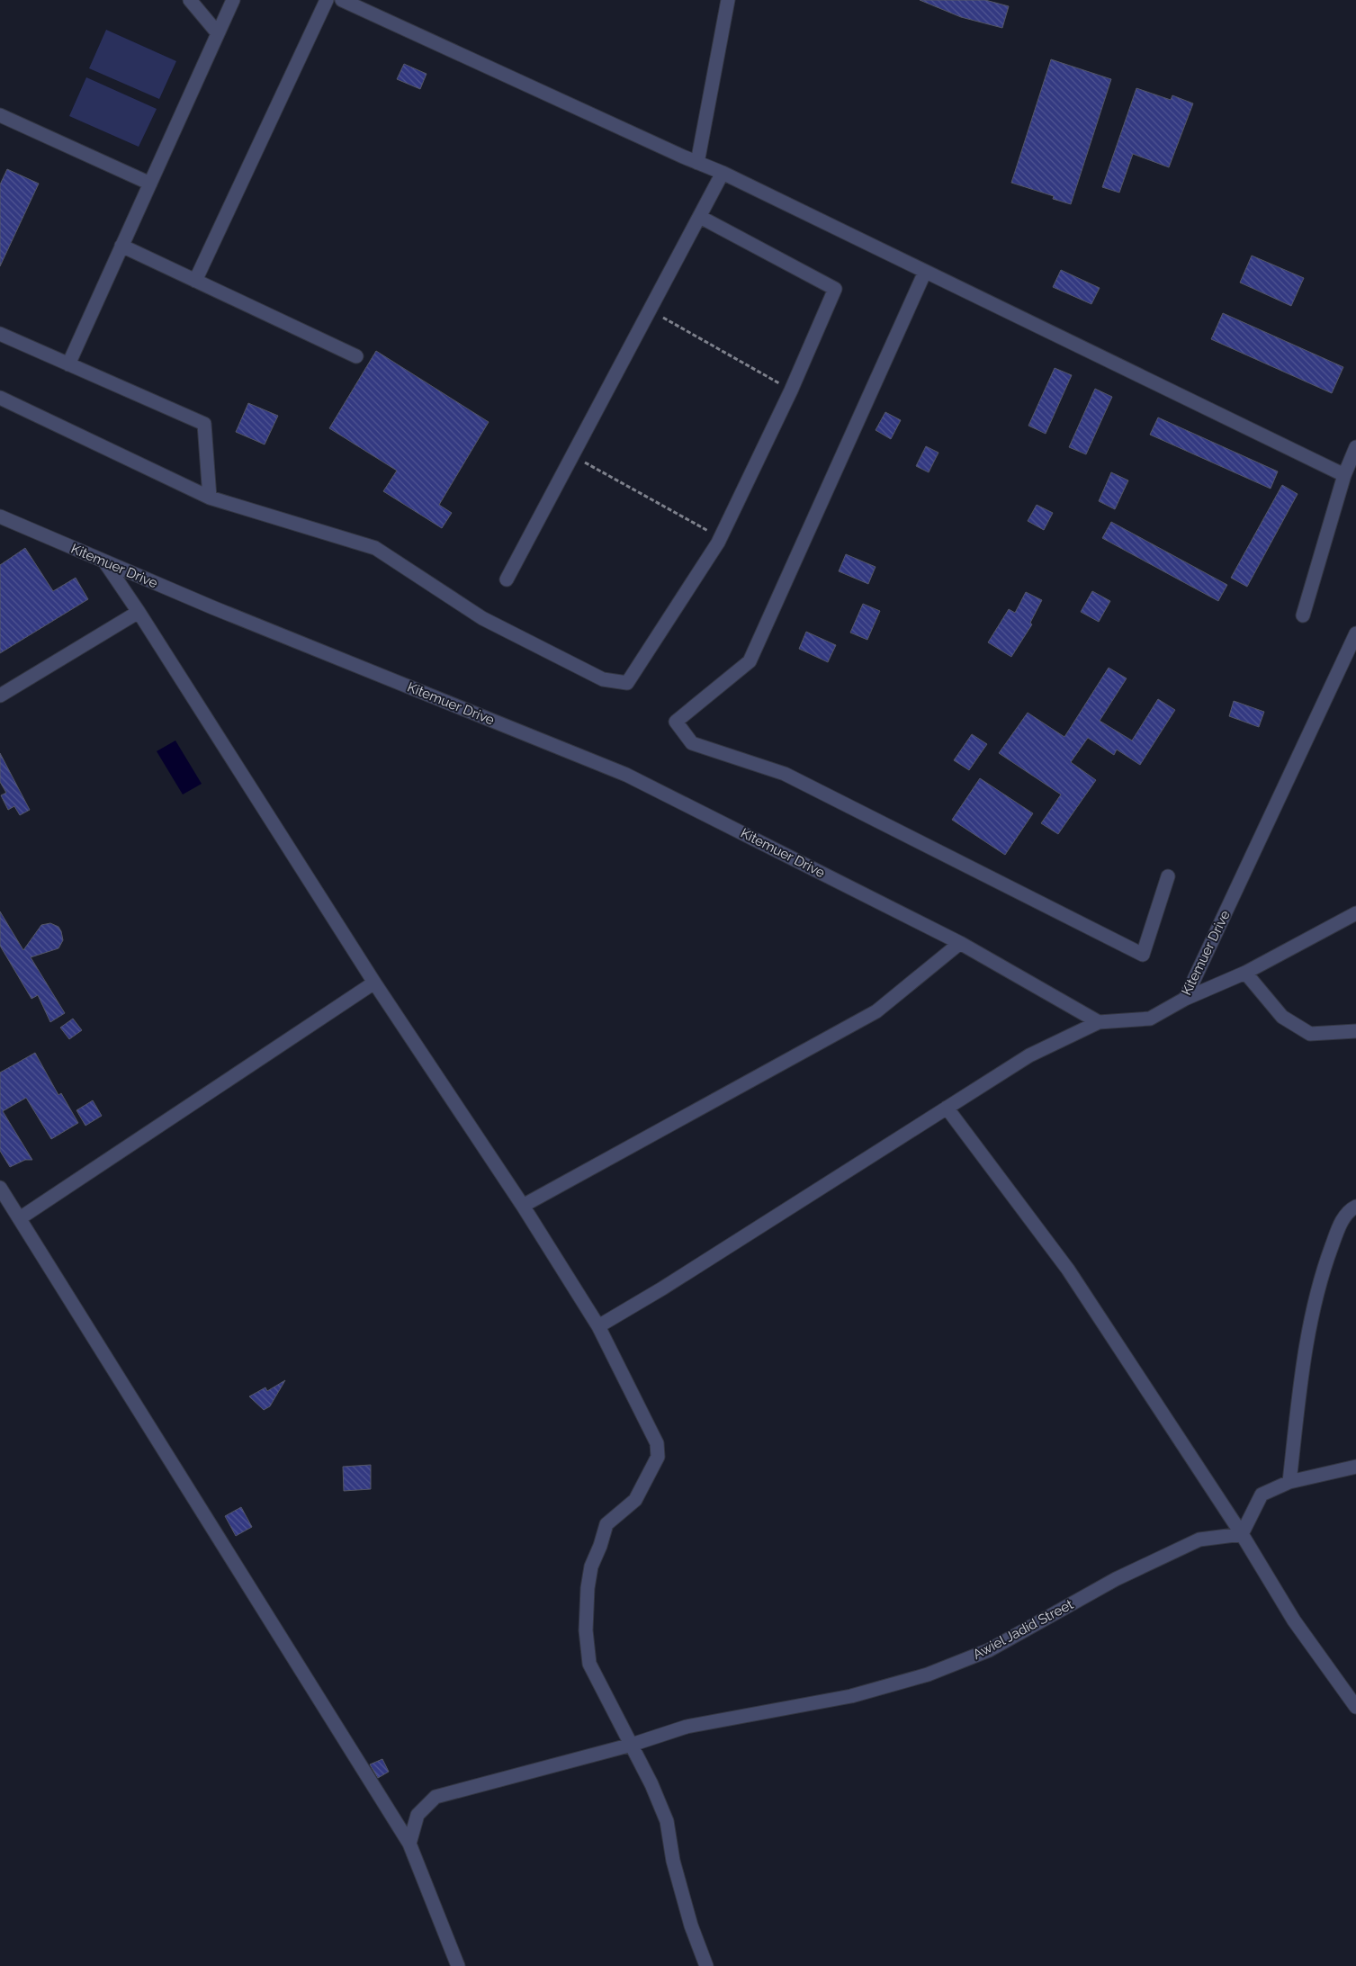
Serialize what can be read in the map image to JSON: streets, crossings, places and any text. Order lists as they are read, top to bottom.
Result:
{
  "streets": {
    "street": ["Kitemuer Drive", "Awiel Jadid Street"]
  }
}
